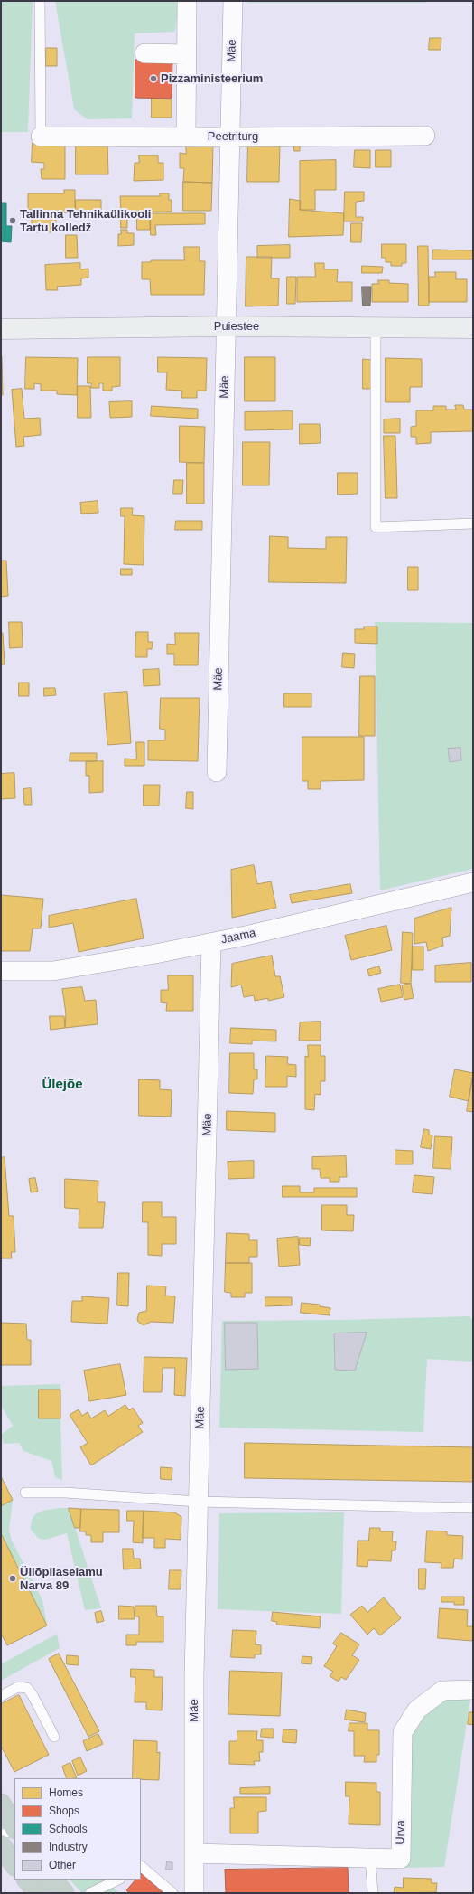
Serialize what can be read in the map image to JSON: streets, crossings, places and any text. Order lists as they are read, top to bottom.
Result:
{
  "streets": {
    "main road": ["Puiestee"],
    "street": [
      "Mäe",
      "Peetriturg",
      "Jaama",
      "Urva"
    ]
  },
  "crossings": [
    ["Mäe", "Peetriturg"],
    ["Mäe", "Puiestee"],
    ["Mäe", "Jaama"],
    ["Mäe", "Urva"]
  ],
  "districts": ["Ülejõe"],
  "places": ["Pizzaministeerium", "Tallinna Tehnikaülikooli Tartu kolledž", "Üliõpilaselamu Narva 89"],
  "legend": [
    "Homes",
    "Shops",
    "Schools",
    "Industry",
    "Other"
  ]
}
